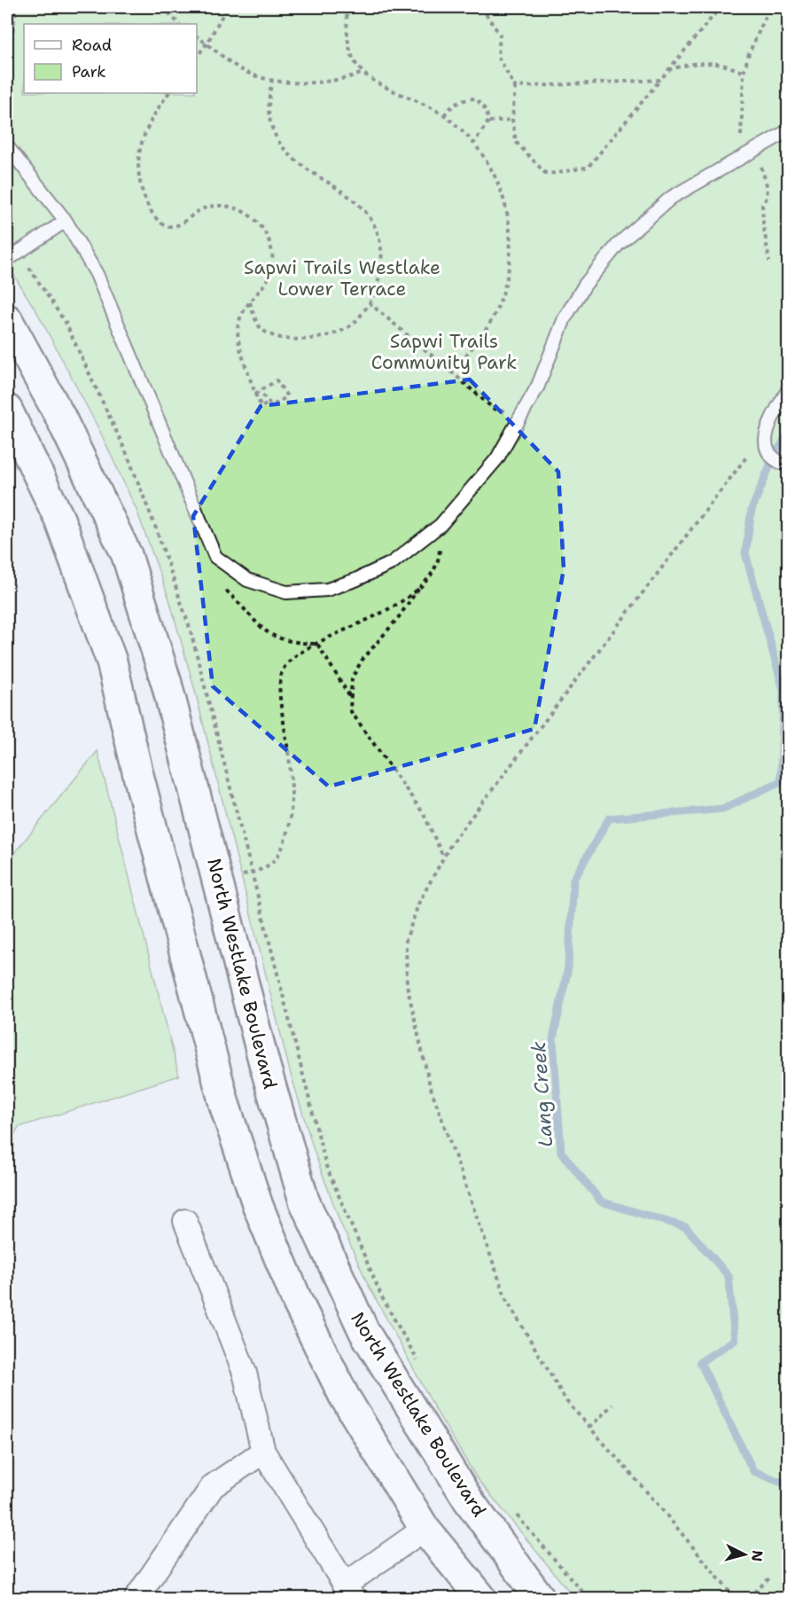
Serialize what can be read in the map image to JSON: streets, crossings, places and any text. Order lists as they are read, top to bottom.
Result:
{
  "streets": {
    "main road": ["North Westlake Boulevard"]
  },
  "water": ["Lang Creek"],
  "parks": ["Sapwi Trails Westlake Lower Terrace", "Sapwi Trails Community Park"],
  "legend": ["Road", "Park"],
  "north": "right"
}
